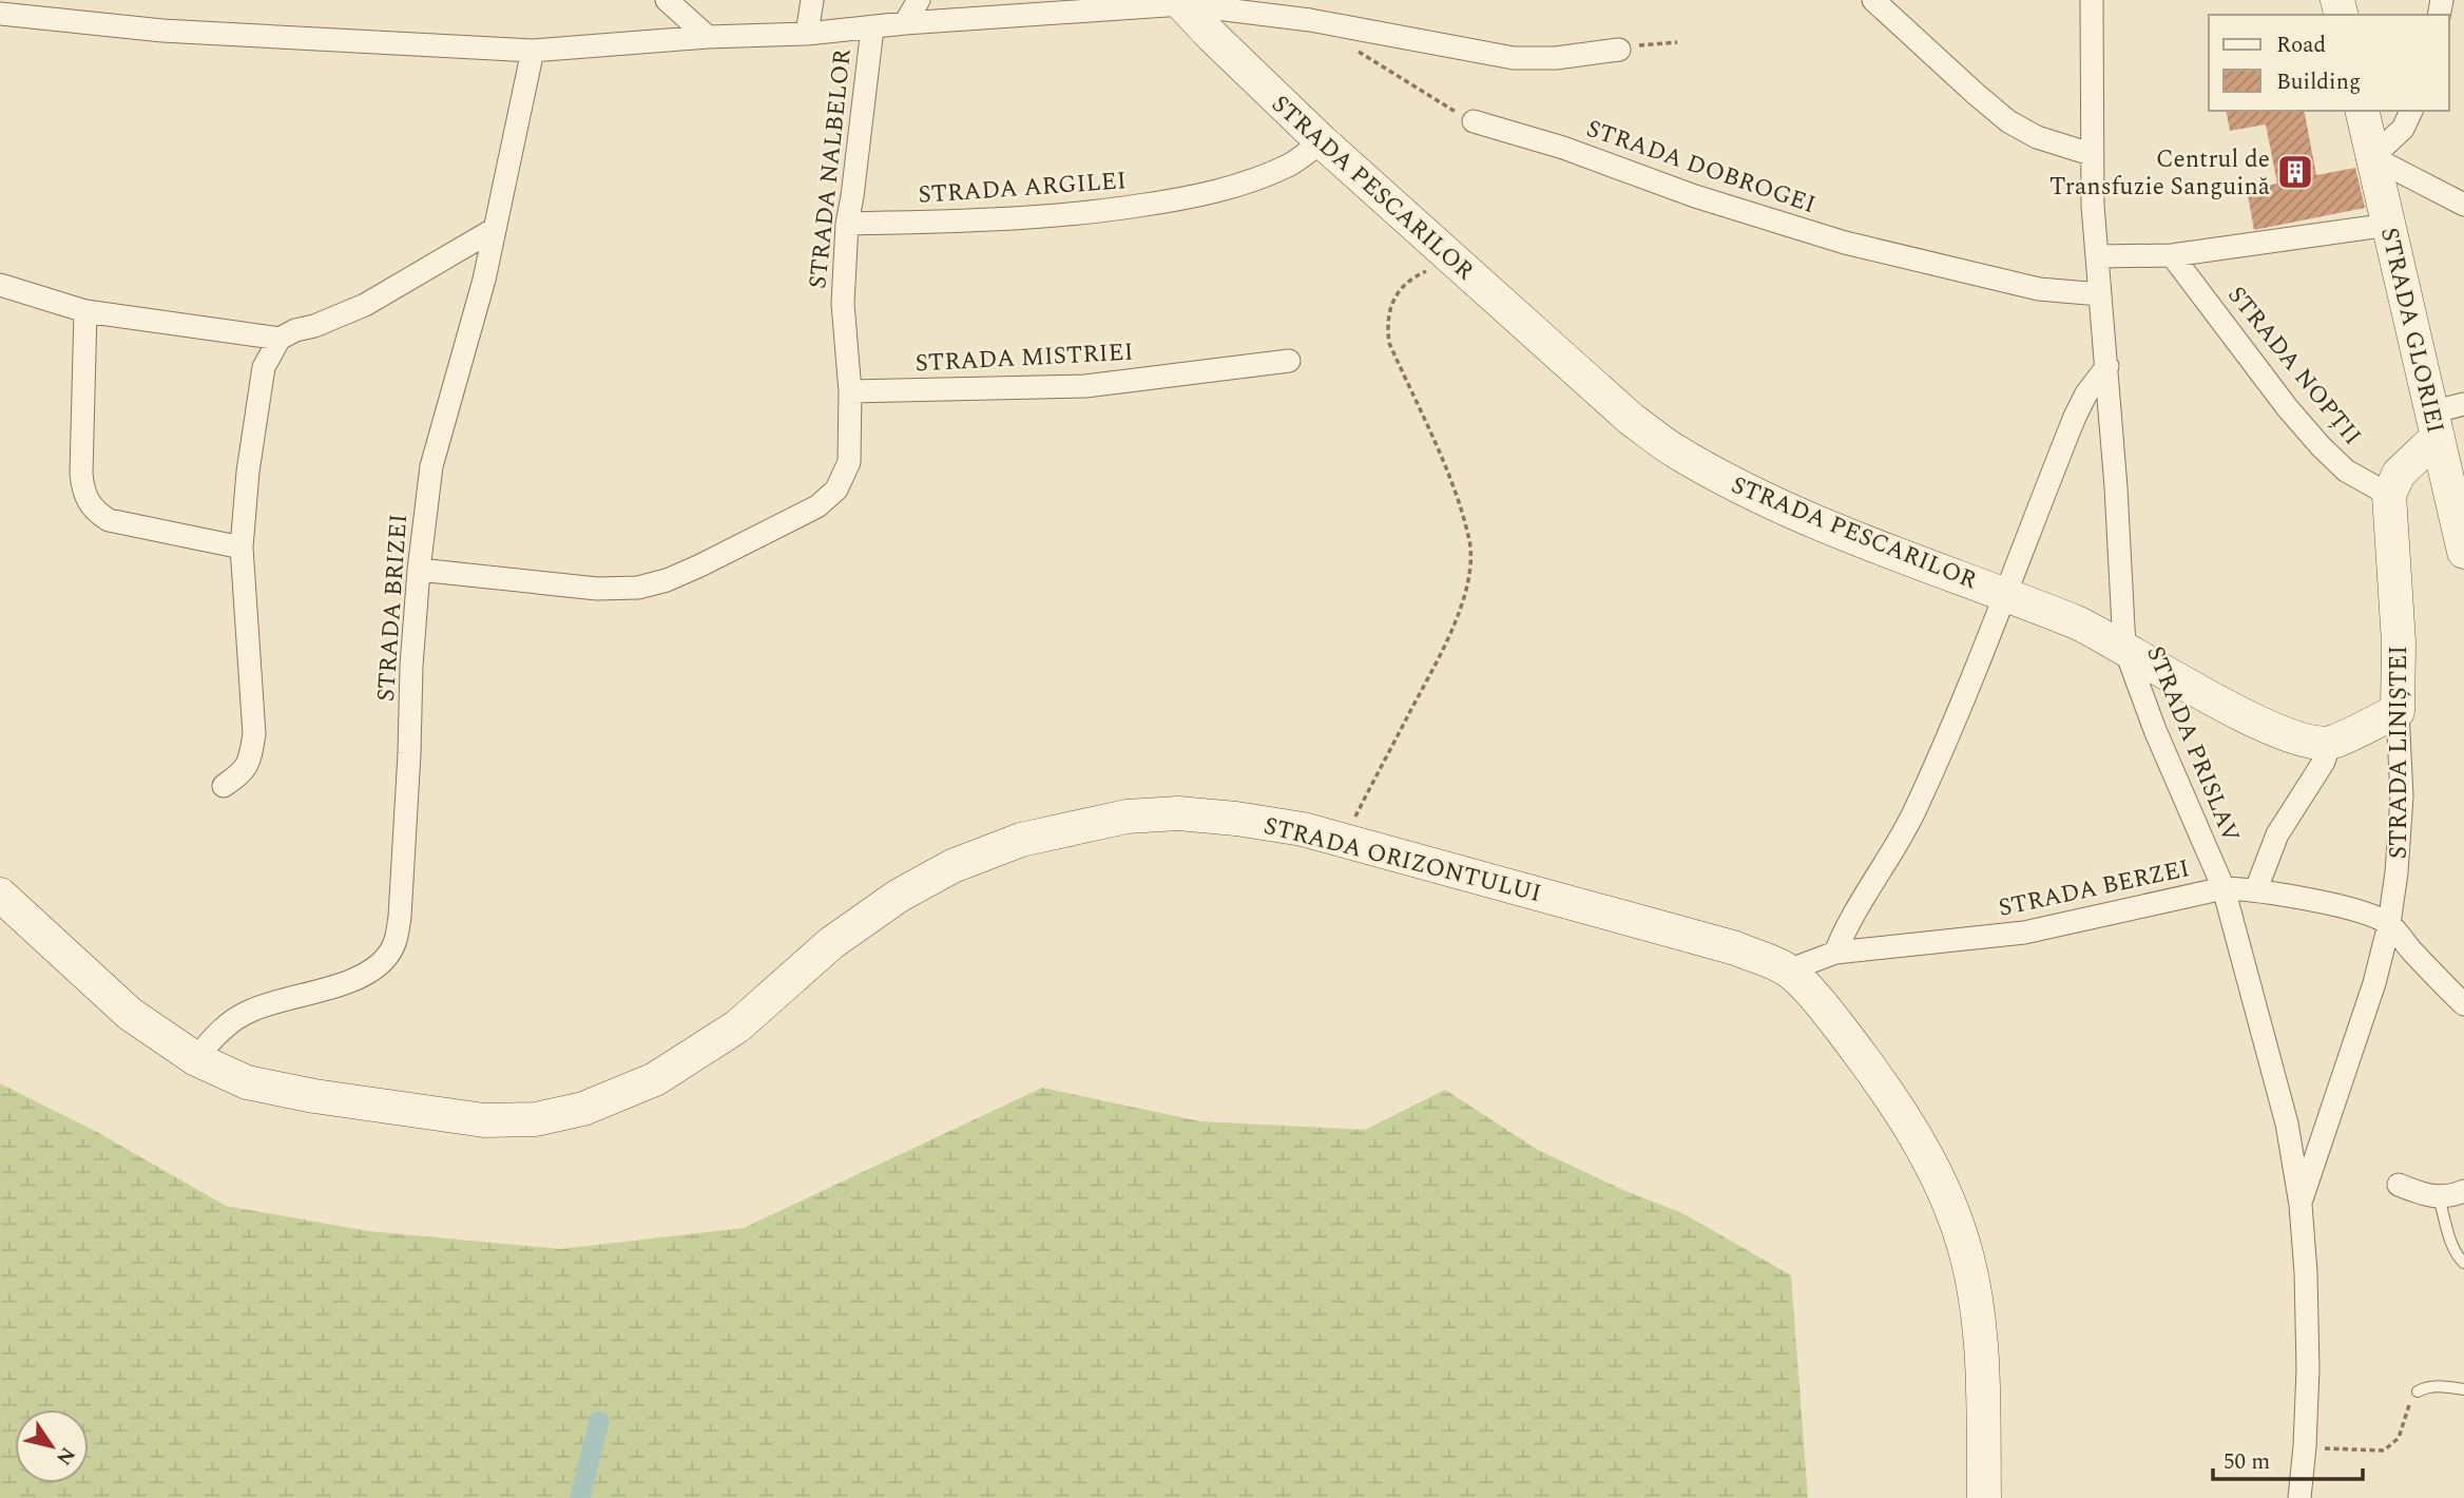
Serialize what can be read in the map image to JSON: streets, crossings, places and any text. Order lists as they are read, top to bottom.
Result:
{
  "streets": {
    "street": [
      "STRADA DOBROGEI",
      "STRADA NALBELOR",
      "STRADA ARGILEI",
      "STRADA PESCARILOR",
      "STRADA GLORIEI",
      "STRADA MISTRIEI",
      "STRADA NOPȚII",
      "STRADA BRIZEI",
      "STRADA PRISLAV",
      "STRADA LINIȘTEI",
      "STRADA ORIZONTULUI",
      "STRADA BERZEI"
    ]
  },
  "crossings": [
    ["STRADA DOBROGEI", "STRADA PRISLAV"],
    ["STRADA NALBELOR", "STRADA ARGILEI"],
    ["STRADA NALBELOR", "STRADA MISTRIEI"],
    ["STRADA NALBELOR", "STRADA BRIZEI"],
    ["STRADA ARGILEI", "STRADA PESCARILOR"],
    ["STRADA PESCARILOR", "STRADA PRISLAV"],
    ["STRADA NOPȚII", "STRADA LINIȘTEI"],
    ["STRADA BRIZEI", "STRADA ORIZONTULUI"],
    ["STRADA PRISLAV", "STRADA LINIȘTEI"],
    ["STRADA PRISLAV", "STRADA BERZEI"],
    ["STRADA LINIȘTEI", "STRADA BERZEI"],
    ["STRADA ORIZONTULUI", "STRADA BERZEI"]
  ],
  "places": {
    "building": ["Centrul de Transfuzie Sanguină"]
  },
  "legend": ["Road", "Building"],
  "scale_bar": "50 m",
  "north": "bottom right"
}
